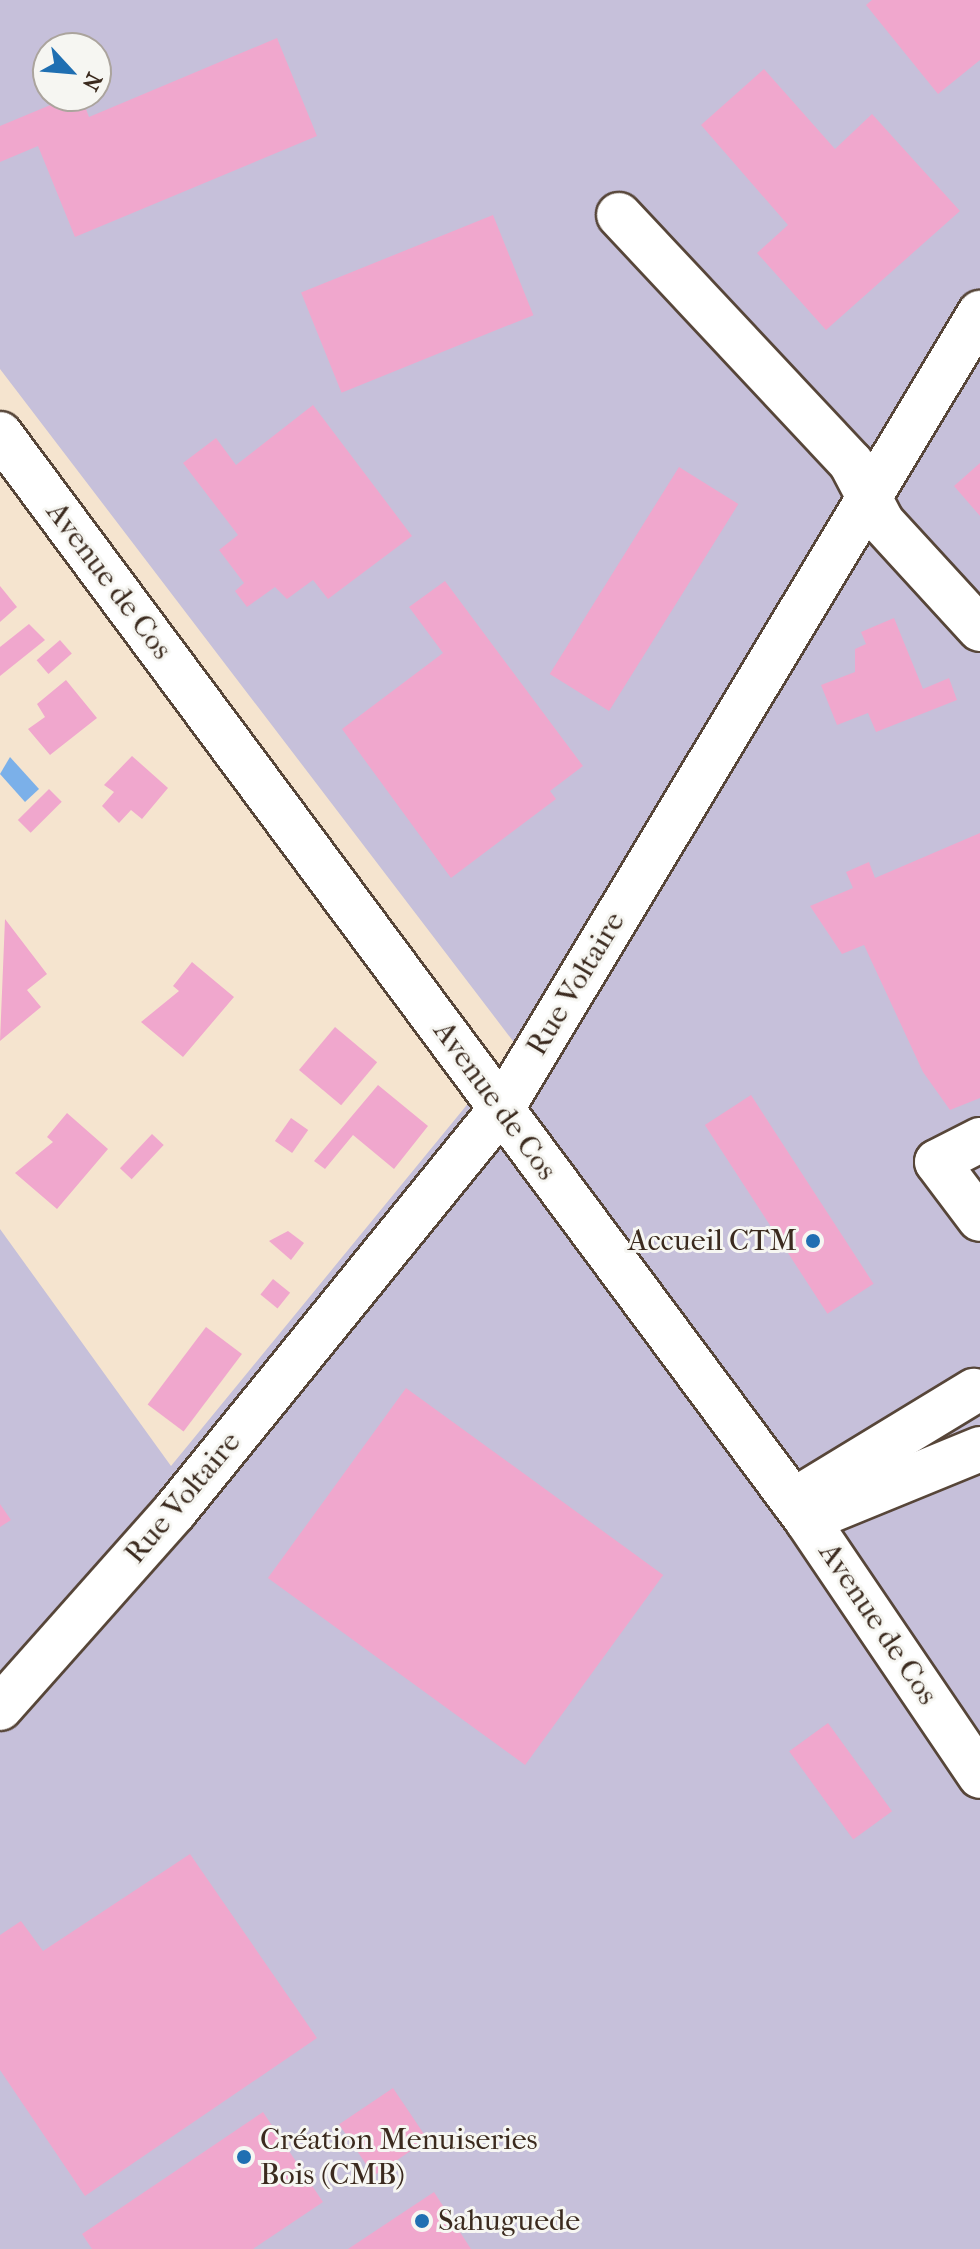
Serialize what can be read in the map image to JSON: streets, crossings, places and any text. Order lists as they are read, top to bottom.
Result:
{
  "streets": {
    "street": ["Avenue de Cos", "Rue Voltaire"]
  },
  "crossings": [
    ["Avenue de Cos", "Rue Voltaire"]
  ],
  "places": ["Accueil CTM", "Création Menuiseries Bois (CMB)", "Sahuguede"],
  "north": "bottom right"
}
